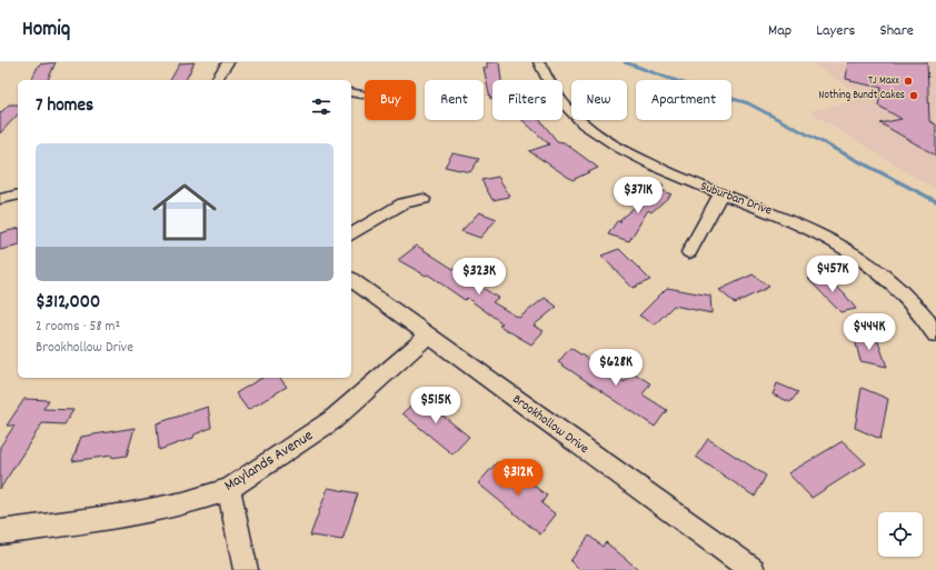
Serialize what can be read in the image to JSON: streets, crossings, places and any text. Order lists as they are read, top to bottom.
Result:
{
  "streets": {
    "street": ["Suburban Drive", "Brookhollow Drive", "Maylands Avenue"]
  },
  "crossings": [
    ["Brookhollow Drive", "Maylands Avenue"]
  ],
  "places": ["TJ Maxx", "Nothing Bundt Cakes"],
  "page": {
    "header": "Homiq",
    "nav": ["Map", "Layers", "Share"],
    "chip": [
      "Buy",
      "Rent",
      "Filters",
      "New",
      "Apartment"
    ],
    "heading": "7 homes",
    "list": [
      {
        "name": "$312,000",
        "note": "2 rooms · 58 m² · Brookhollow Drive"
      }
    ],
    "price": [
      "$371K",
      "$457K",
      "$323K",
      "$444K",
      "$628K",
      "$515K",
      "$312K"
    ]
  }
}
